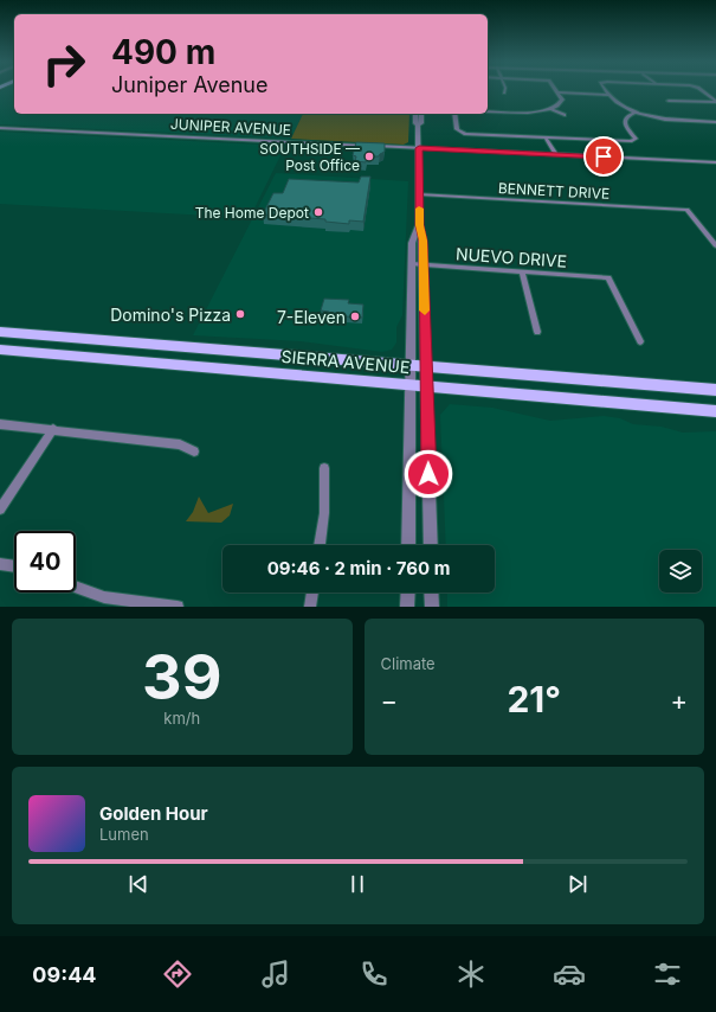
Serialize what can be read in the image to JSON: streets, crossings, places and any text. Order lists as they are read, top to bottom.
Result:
{
  "streets": {
    "main road": ["SIERRA AVENUE"],
    "street": ["JUNIPER AVENUE", "BENNETT DRIVE", "NUEVO DRIVE"]
  },
  "places": [
    "SOUTHSIDE — Post Office",
    "The Home Depot",
    "Domino's Pizza",
    "7-Eleven"
  ],
  "page": {
    "turn": ["490 m", "Juniper Avenue"],
    "limit": "40",
    "trip": "09:46 · 2 min · 760 m",
    "tile": [
      ["39", "km/h"],
      "Climate"
    ],
    "heat": ["−", "21°", "+"],
    "song": ["Golden Hour", "Lumen"],
    "tabs": "09:44"
  }
}
